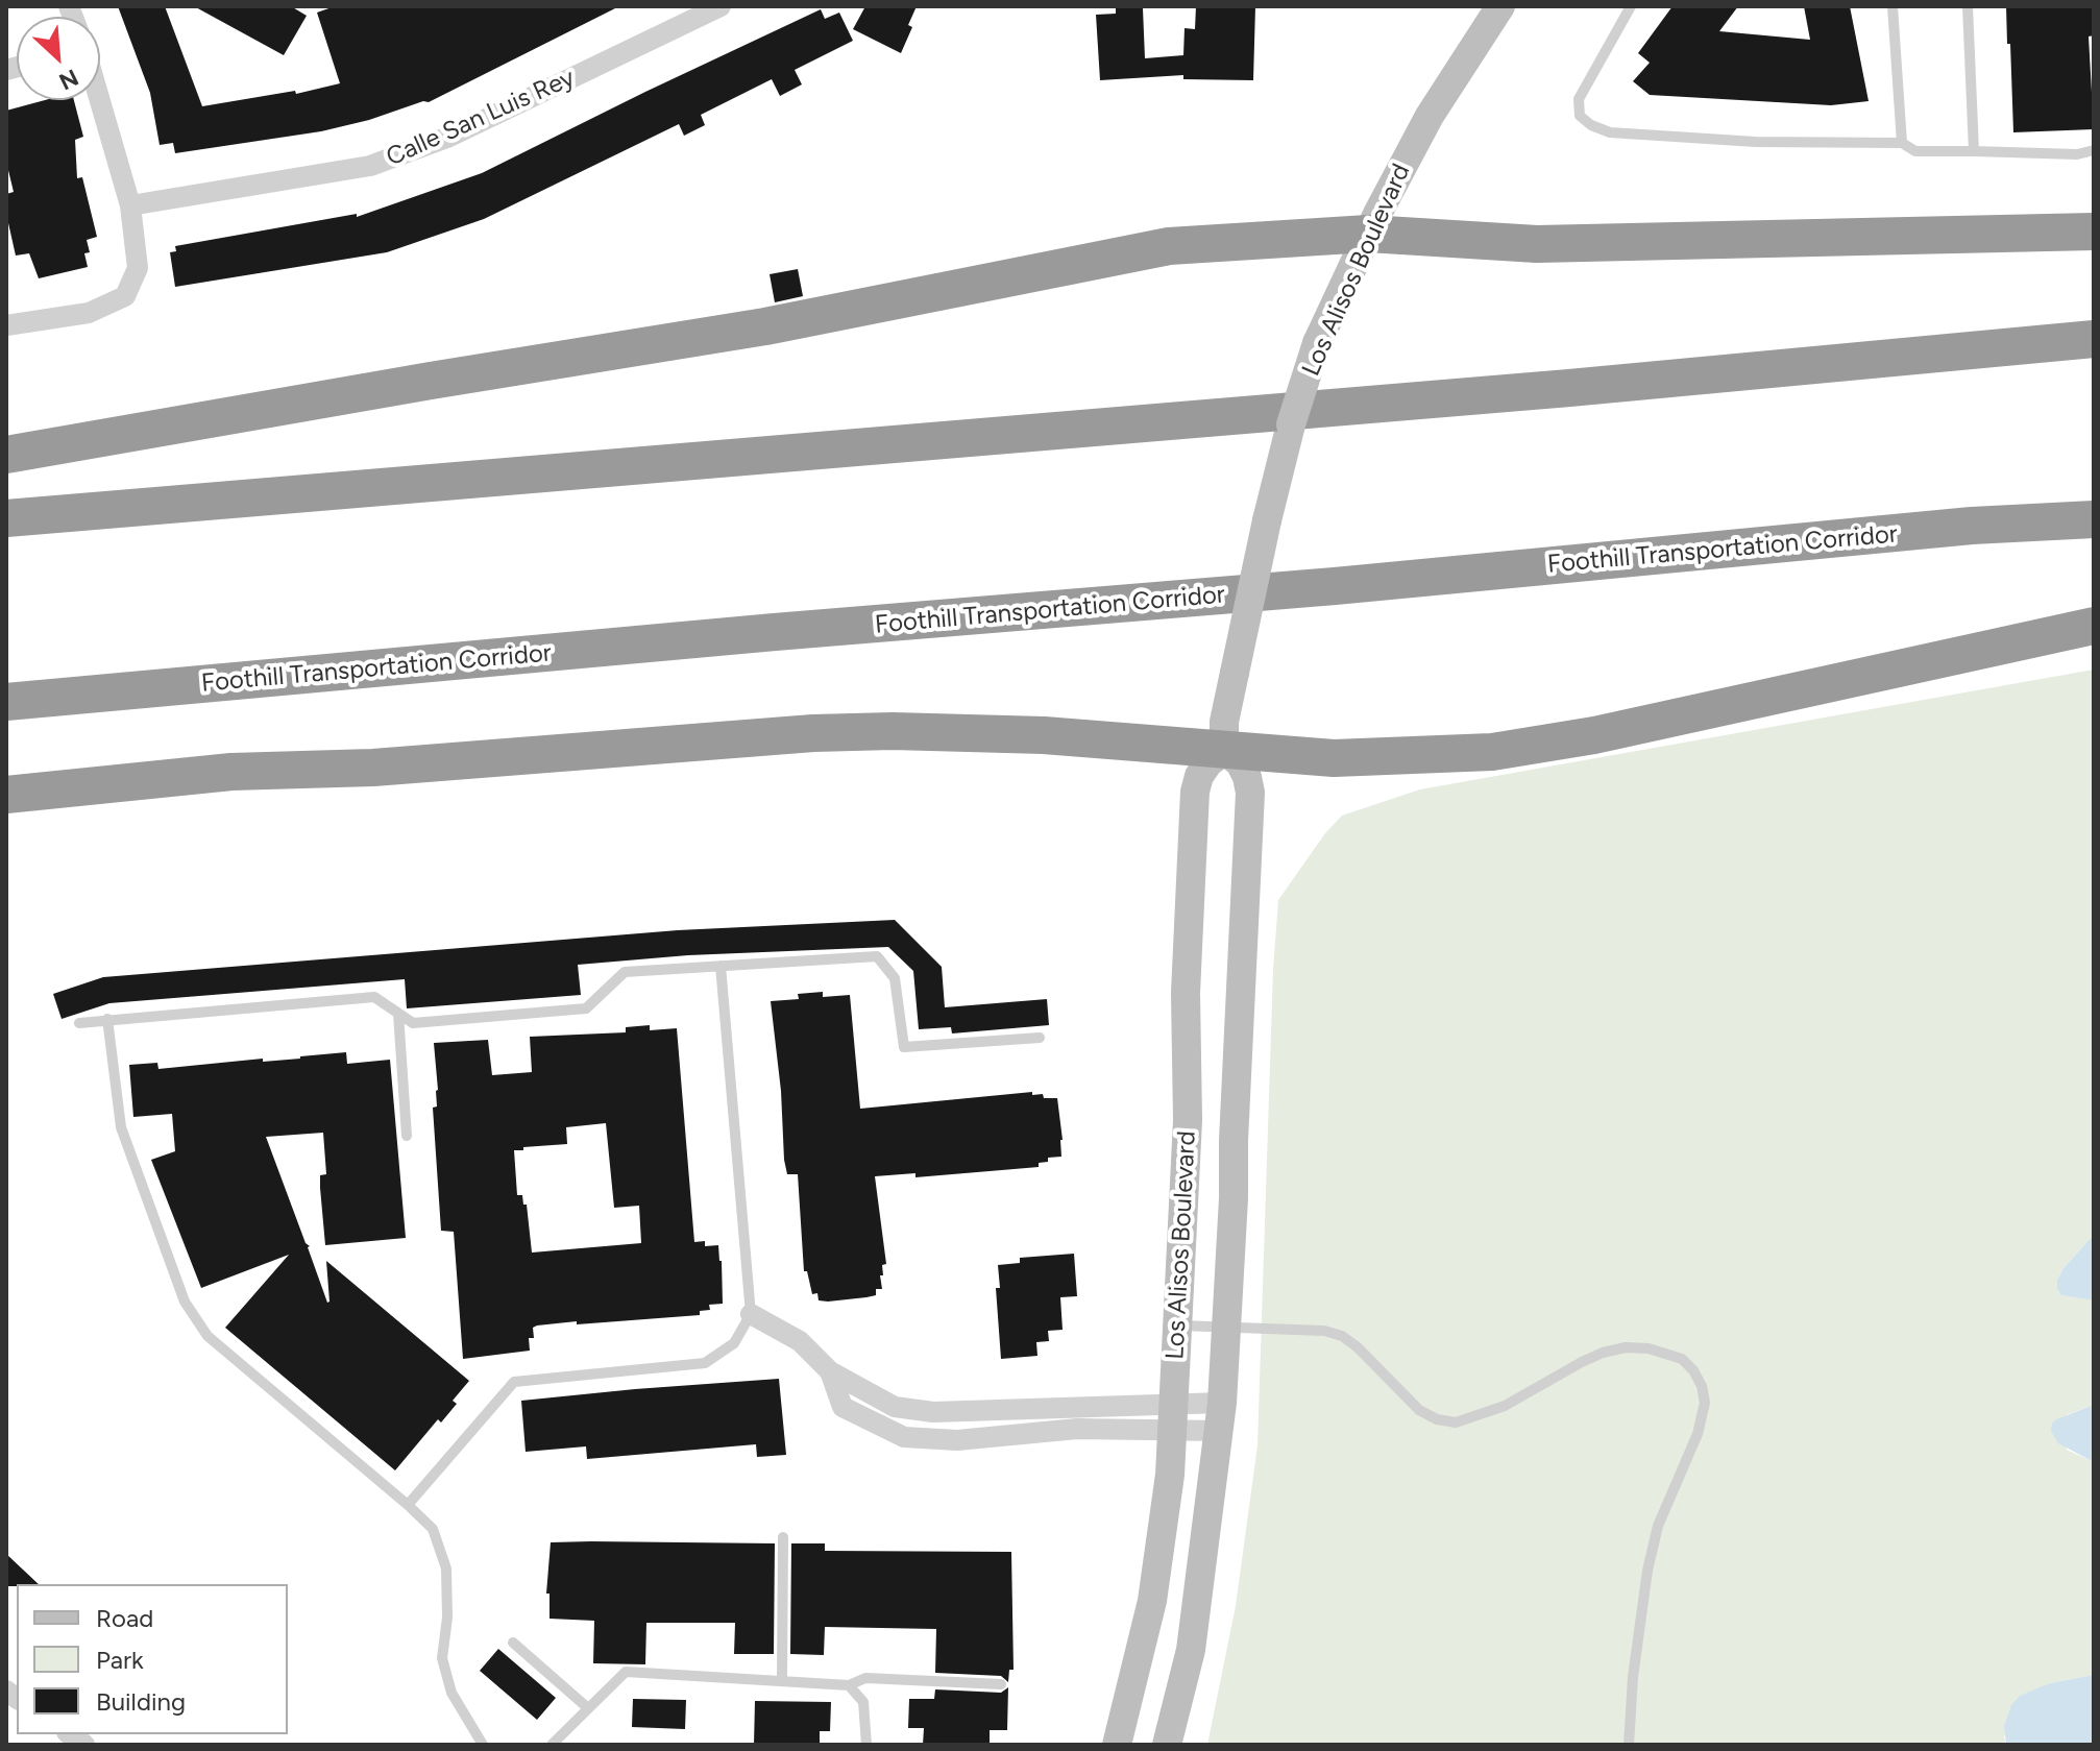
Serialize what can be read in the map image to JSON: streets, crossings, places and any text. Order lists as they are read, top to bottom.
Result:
{
  "streets": {
    "highway": ["Foothill Transportation Corridor"],
    "main road": ["Los Alisos Boulevard"],
    "street": ["Calle San Luis Rey"]
  },
  "legend": ["Road", "Park", "Building"],
  "north": "bottom right"
}
